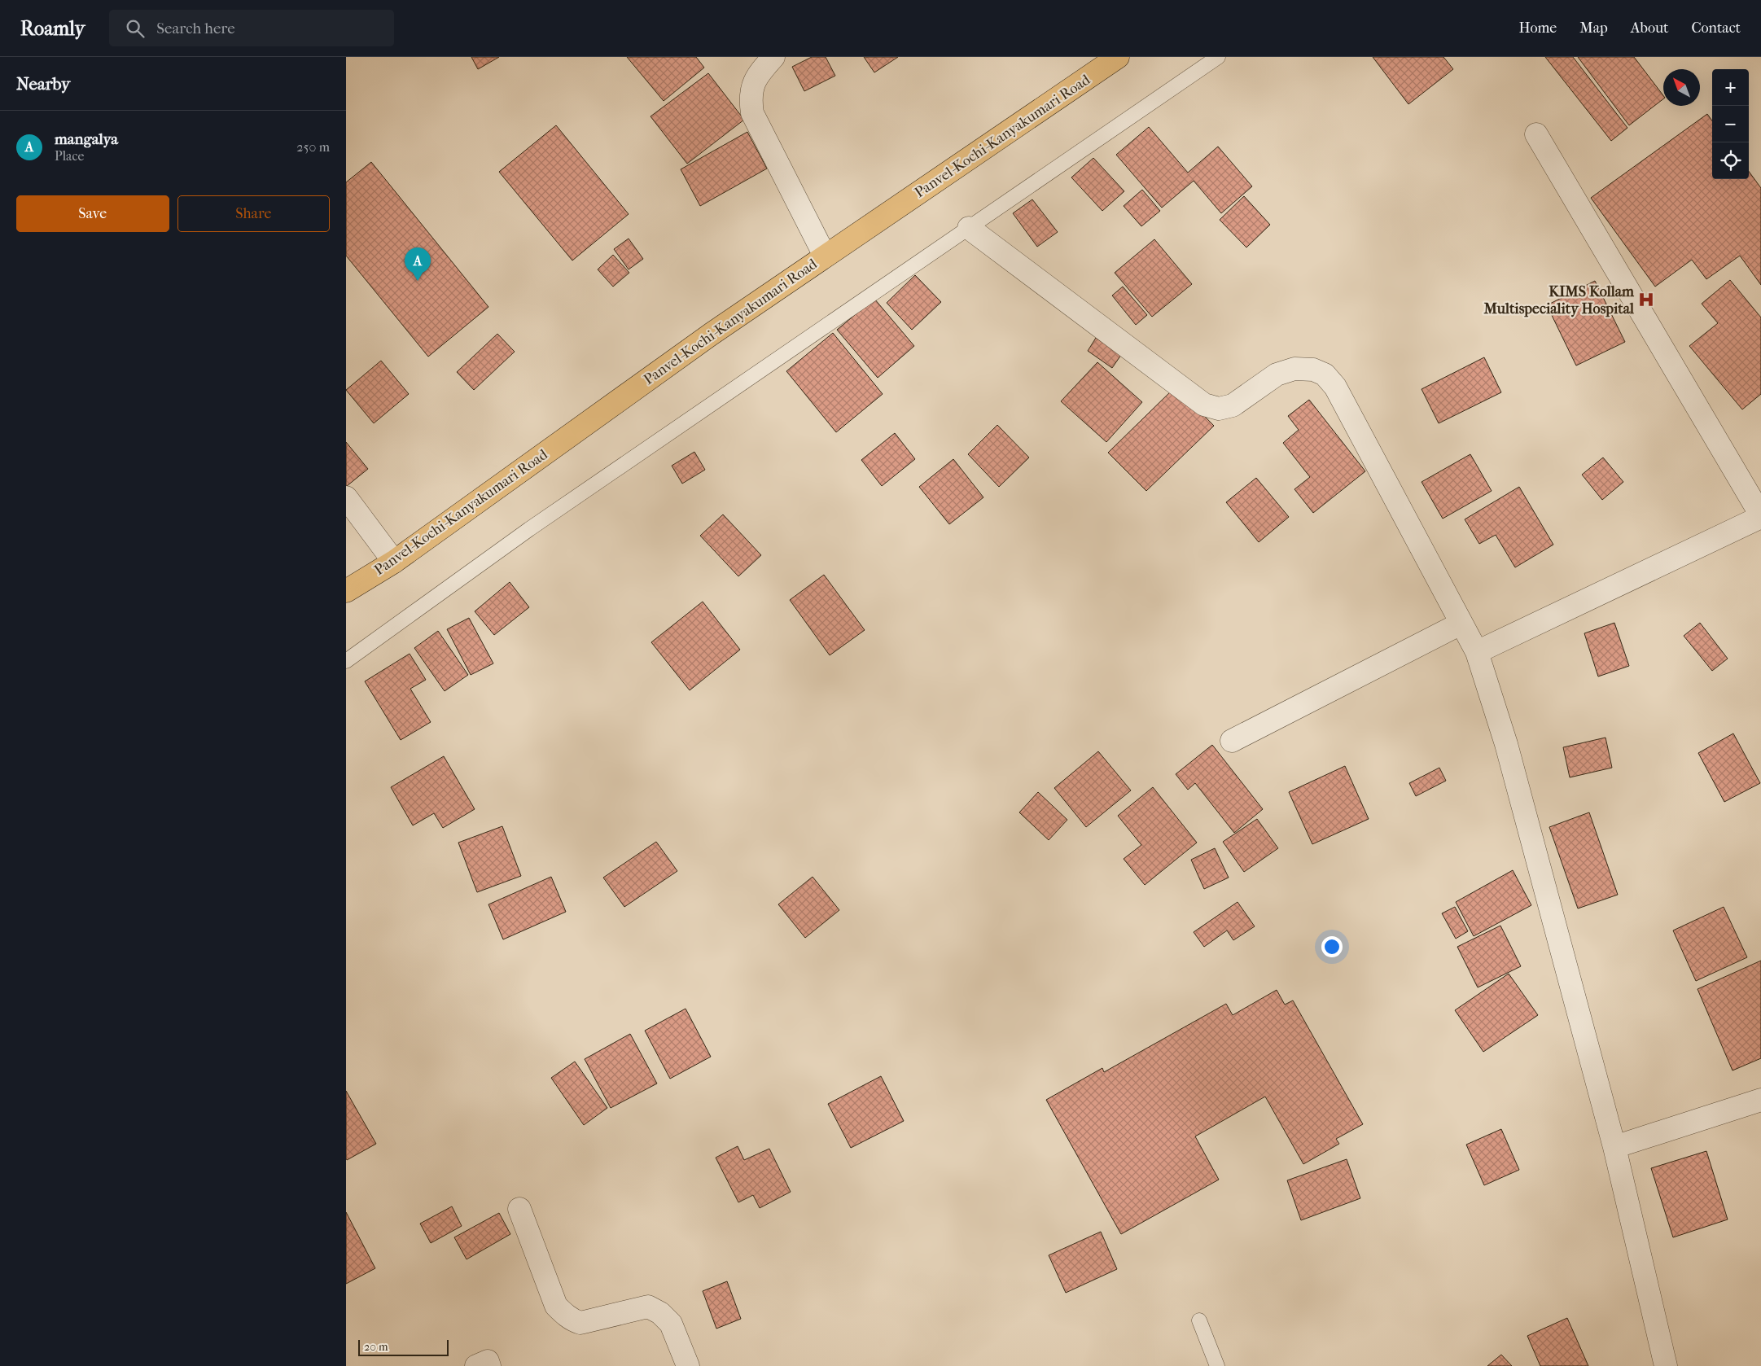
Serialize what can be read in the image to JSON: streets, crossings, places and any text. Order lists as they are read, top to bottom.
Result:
{
  "streets": {
    "highway": ["Panvel-Kochi-Kanyakumari Road"]
  },
  "places": {
    "hospital": ["KIMS Kollam Multispeciality Hospital"]
  },
  "scale_bar": "20 m",
  "north": "top left",
  "page": {
    "header": "Roamly",
    "search": "Search here",
    "nav": [
      "Home",
      "Map",
      "About",
      "Contact"
    ],
    "heading": "Nearby",
    "map_buttons": ["+", "−"],
    "list": [
      {
        "mark": "A",
        "name": "mangalya",
        "note": "Place",
        "value": "250 m"
      }
    ],
    "buttons": ["Save", "Share"],
    "pins": "A",
    "scale": "20 m"
  }
}
